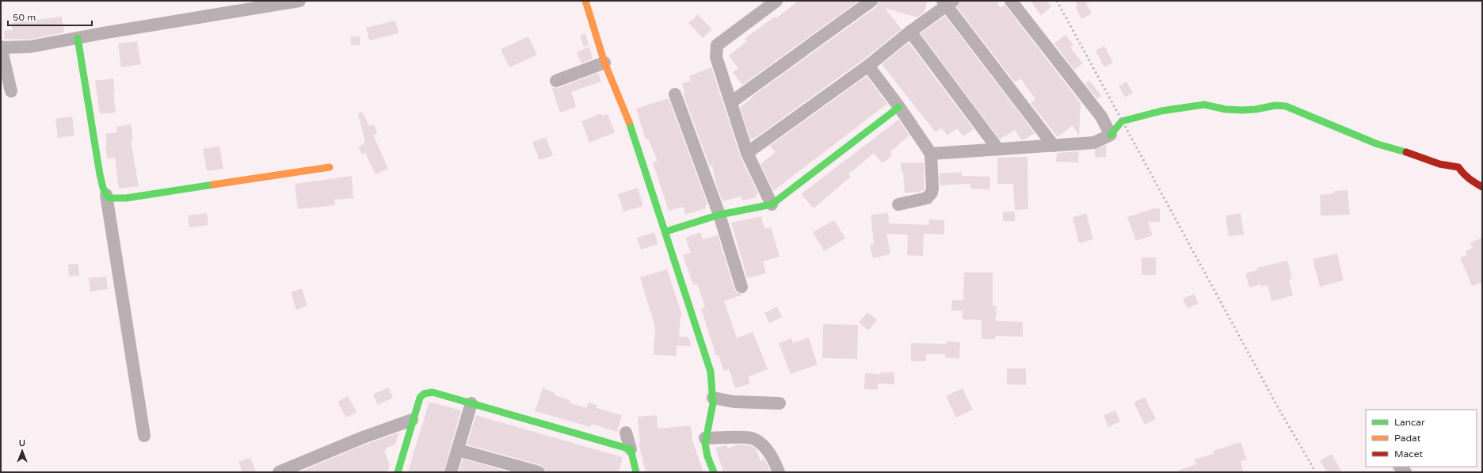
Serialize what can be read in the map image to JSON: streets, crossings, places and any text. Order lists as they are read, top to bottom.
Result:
{
  "legend": ["Lancar", "Padat", "Macet"],
  "scale_bar": "50 m",
  "north": "top"
}
